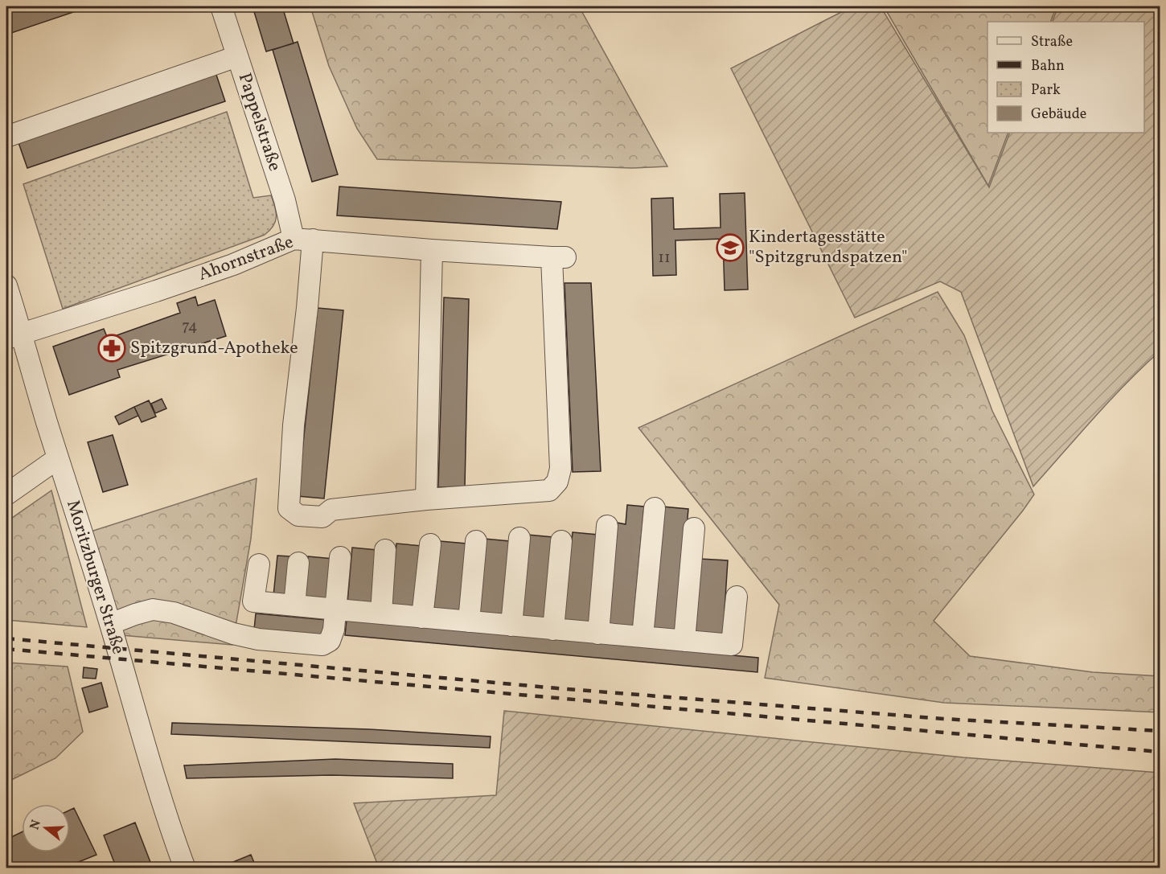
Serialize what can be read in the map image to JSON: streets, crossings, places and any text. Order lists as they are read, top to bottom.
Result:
{
  "streets": {
    "street": ["Pappelstraße", "Ahornstraße", "Moritzburger Straße"]
  },
  "crossings": [
    ["Pappelstraße", "Ahornstraße"],
    ["Ahornstraße", "Moritzburger Straße"]
  ],
  "places": {
    "school or university": ["Kindertagesstätte \"Spitzgrundspatzen\""],
    "pharmacy": ["Spitzgrund-Apotheke"]
  },
  "house_numbers": ["11", "74"],
  "legend": [
    "Straße",
    "Bahn",
    "Park",
    "Gebäude"
  ],
  "north": "left"
}
